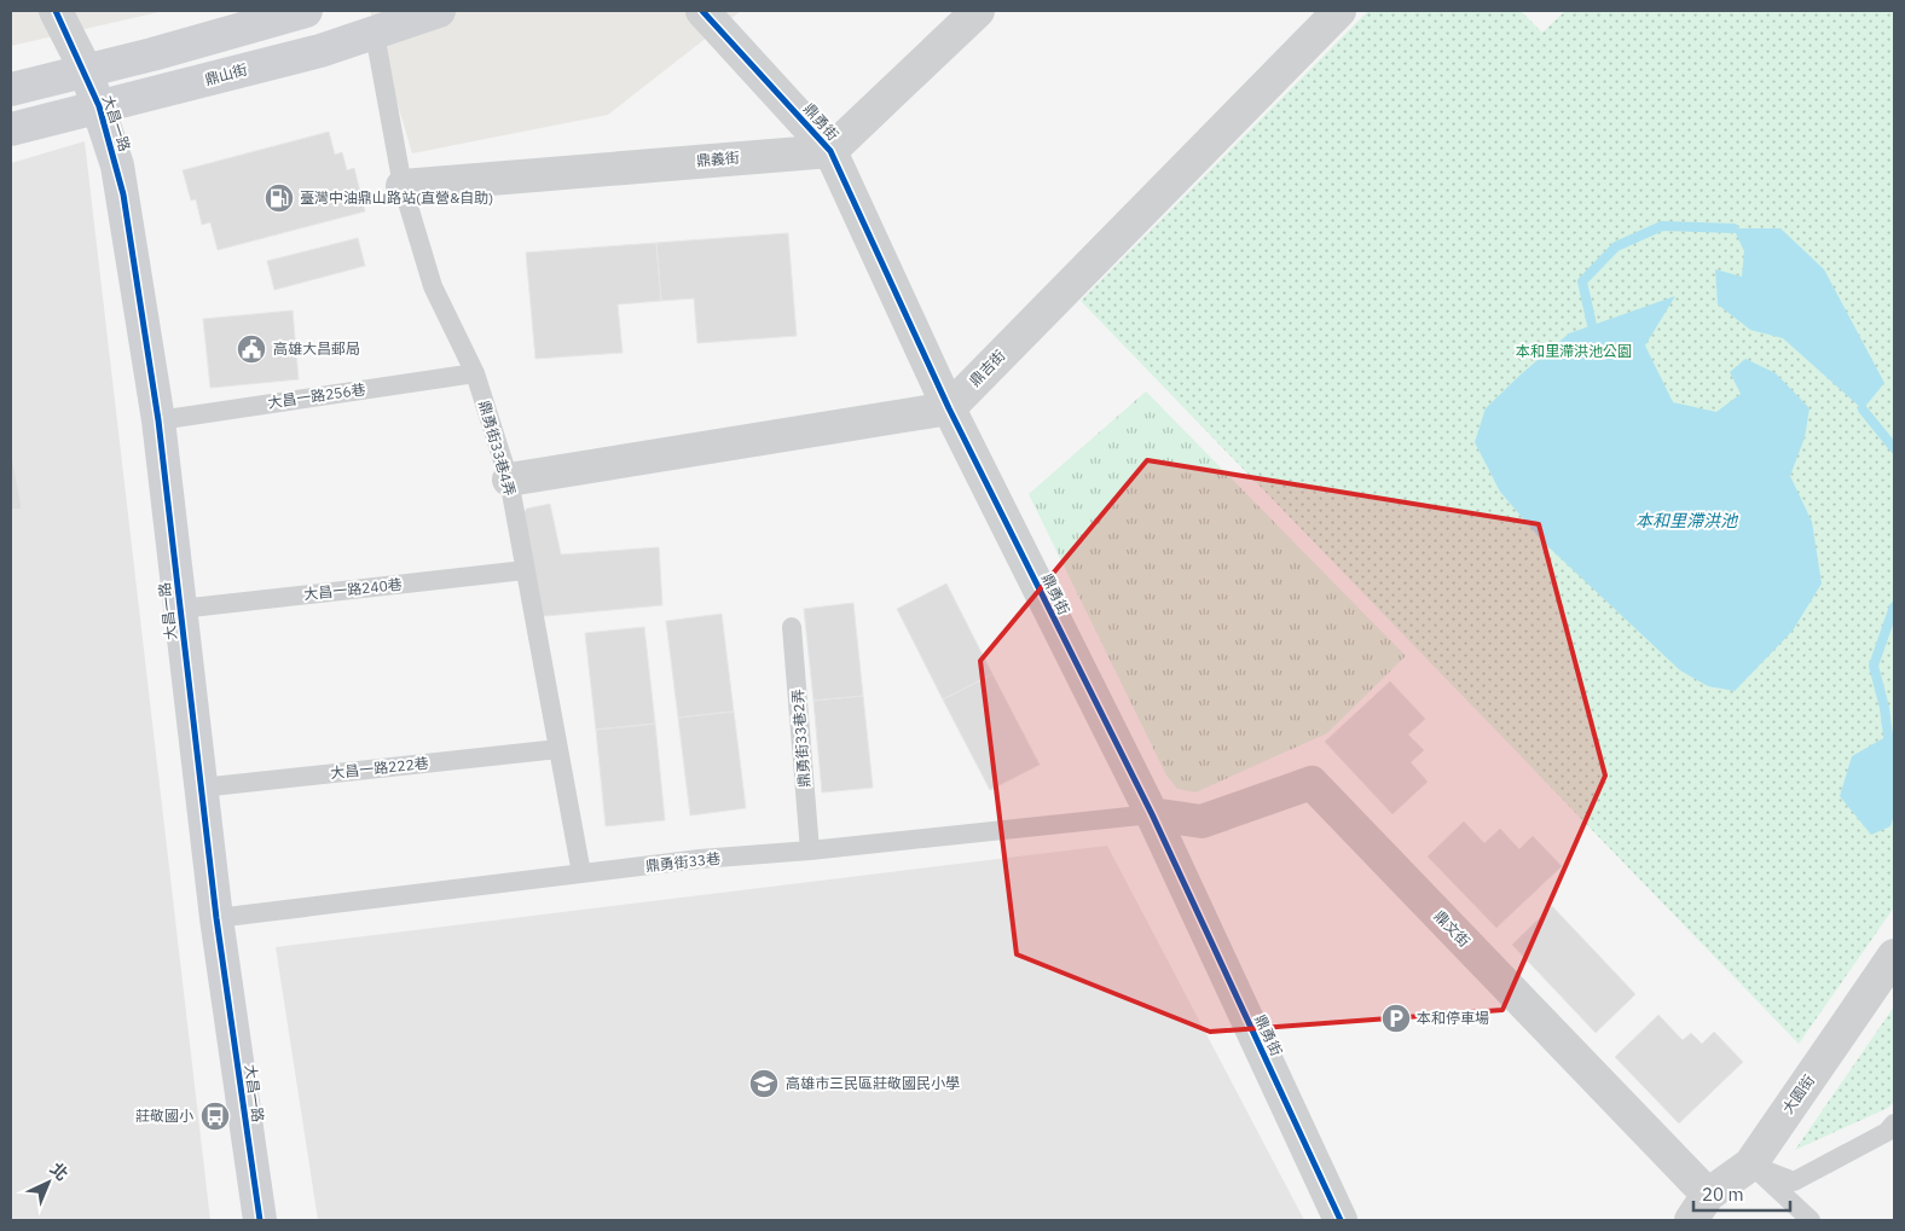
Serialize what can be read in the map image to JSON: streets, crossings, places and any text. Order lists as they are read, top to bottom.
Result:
{
  "streets": {
    "street": [
      "鼎山街",
      "鼎勇街",
      "大昌一路",
      "鼎義街",
      "鼎吉街",
      "鼎文街",
      "大園街"
    ],
    "lane": [
      "大昌一路256巷",
      "鼎勇街33巷4弄",
      "大昌一路240巷",
      "鼎勇街33巷2弄",
      "大昌一路222巷",
      "鼎勇街33巷"
    ]
  },
  "crossings": [
    ["鼎山街", "大昌一路"],
    ["鼎山街", "鼎勇街33巷4弄"],
    ["鼎勇街", "鼎義街"],
    ["鼎勇街", "鼎吉街"],
    ["鼎勇街", "鼎勇街33巷"],
    ["鼎勇街", "鼎文街"],
    ["大昌一路", "大昌一路256巷"],
    ["大昌一路", "大昌一路240巷"],
    ["大昌一路", "大昌一路222巷"],
    ["大昌一路", "鼎勇街33巷"],
    ["鼎義街", "鼎勇街33巷4弄"],
    ["大昌一路256巷", "鼎勇街33巷4弄"],
    ["鼎勇街33巷4弄", "大昌一路240巷"],
    ["鼎勇街33巷4弄", "大昌一路222巷"],
    ["鼎勇街33巷4弄", "鼎勇街33巷"],
    ["鼎勇街33巷2弄", "鼎勇街33巷"],
    ["鼎勇街33巷", "鼎文街"],
    ["鼎文街", "大園街"]
  ],
  "water": ["本和里滯洪池"],
  "parks": ["本和里滯洪池公園"],
  "places": {
    "fuel station": ["臺灣中油鼎山路站(直營&自助)"],
    "public building": ["高雄大昌郵局"],
    "parking": ["本和停車場"],
    "school or university": ["高雄市三民區莊敬國民小學"],
    "bus stop": ["莊敬國小"]
  },
  "scale_bar": "20 m",
  "north": "top right"
}
